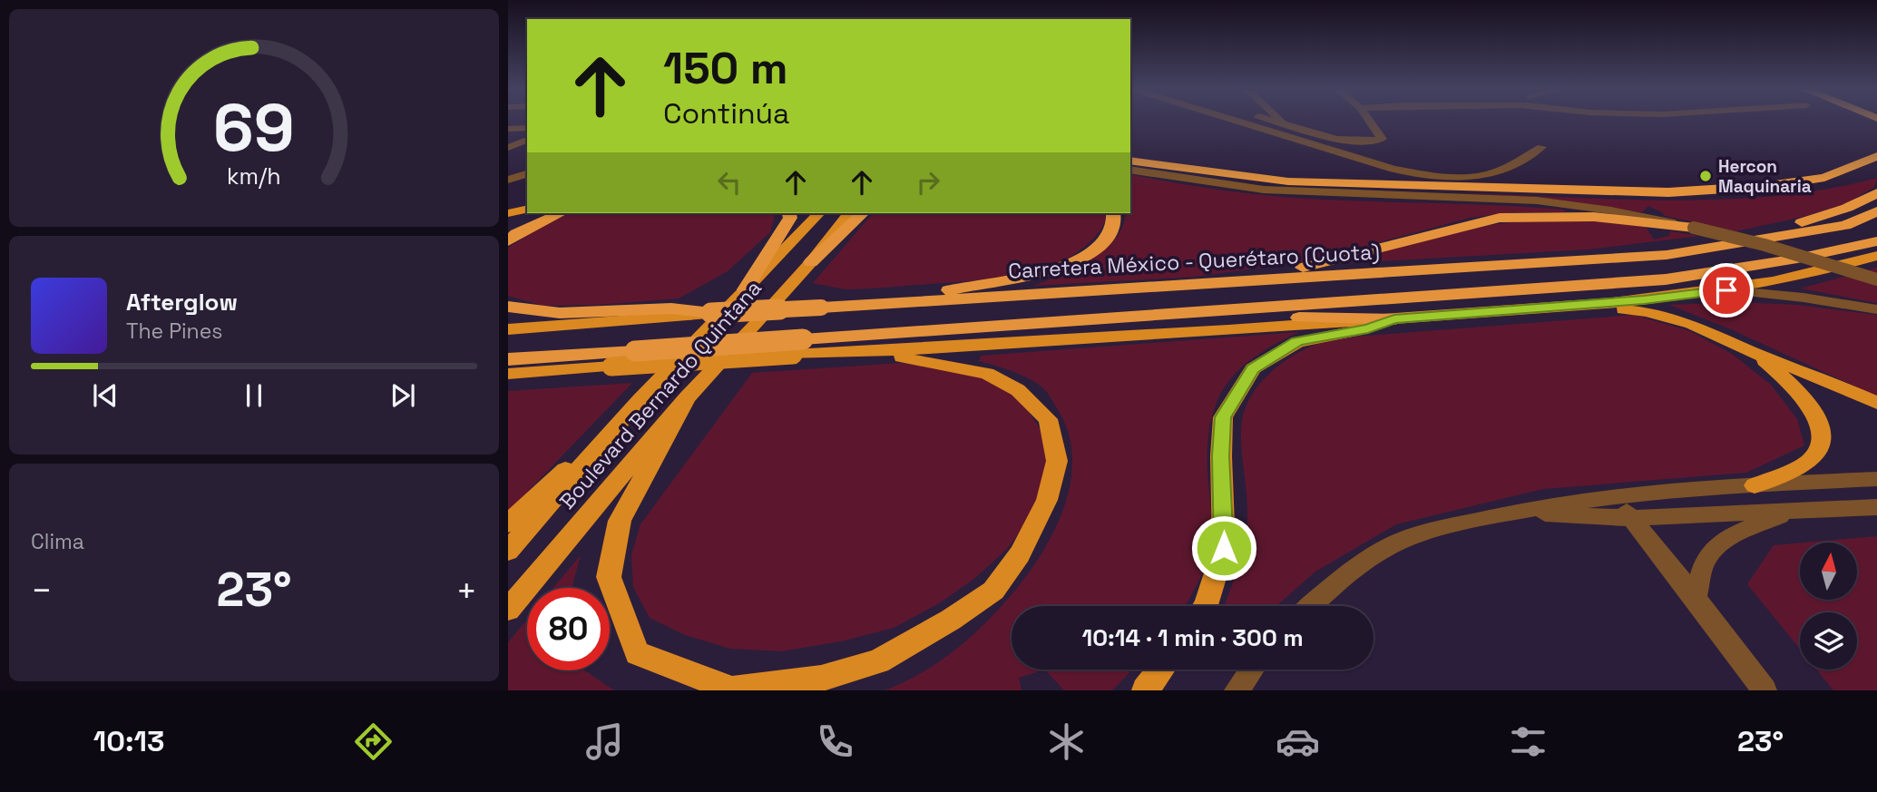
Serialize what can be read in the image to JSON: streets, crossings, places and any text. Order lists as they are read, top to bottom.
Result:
{
  "streets": {
    "highway": ["Carretera México - Querétaro (Cuota)", "Boulevard Bernardo Quintana"]
  },
  "places": ["Hercon Maquinaria"],
  "north": "top",
  "page": {
    "turn": ["150 m", "Continúa"],
    "song": ["Afterglow", "The Pines"],
    "tile": "Clima",
    "heat": ["−", "23°", "+"],
    "limit": "80",
    "trip": "10:14 · 1 min · 300 m",
    "tabs": ["10:13", "23°"],
    "gauge": ["69", "km/h"]
  }
}
